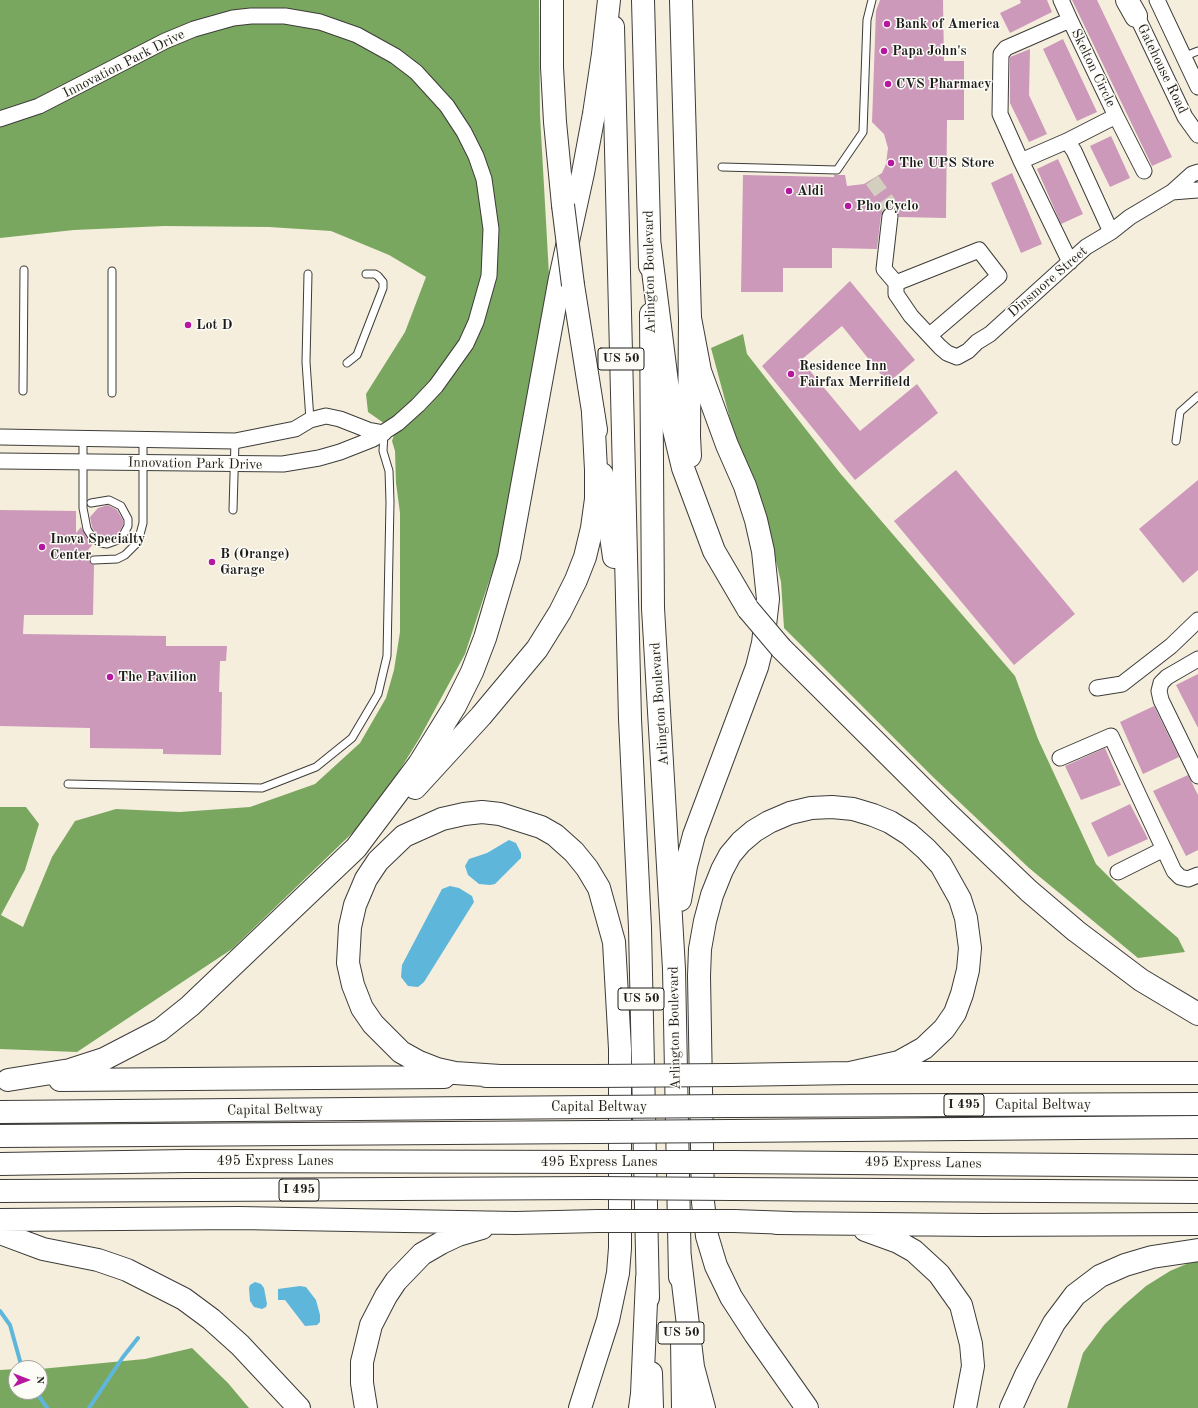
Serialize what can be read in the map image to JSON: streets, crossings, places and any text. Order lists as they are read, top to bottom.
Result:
{
  "streets": {
    "main road": [
      "Arlington Boulevard",
      "US 50",
      "I 495",
      "Capital Beltway",
      "495 Express Lanes"
    ],
    "street": [
      "Innovation Park Drive",
      "Skelton Circle",
      "Gatehouse Road",
      "Dinsmore Street"
    ]
  },
  "crossings": [
    ["Skelton Circle", "Dinsmore Street"]
  ],
  "places": [
    "Bank of America",
    "Papa John's",
    "CVS Pharmacy",
    "The UPS Store",
    "Aldi",
    "Pho Cyclo",
    "Lot D",
    "Residence Inn Fairfax Merrifield",
    "Inova Specialty Center",
    "B (Orange) Garage",
    "The Pavilion"
  ],
  "north": "right"
}
